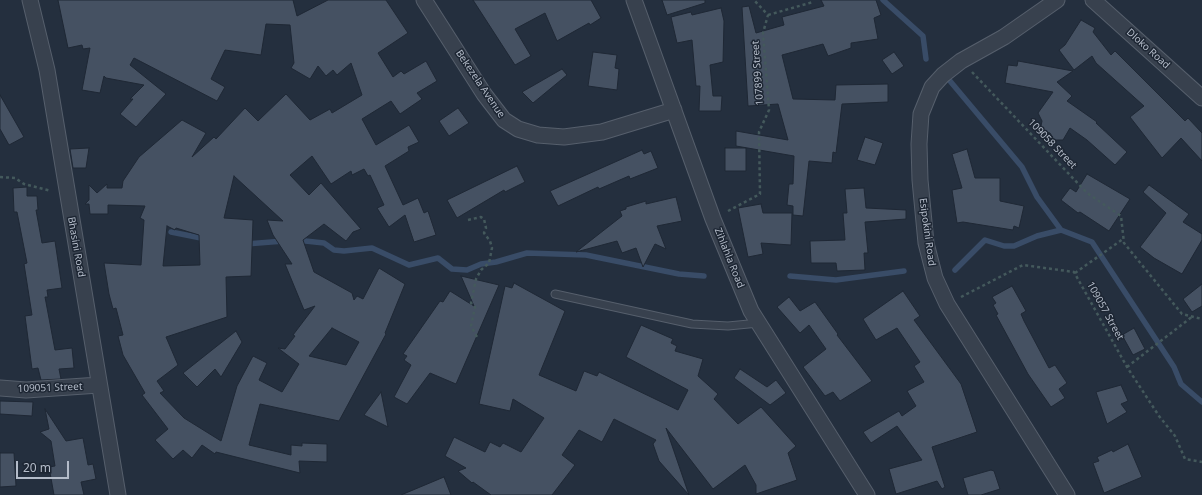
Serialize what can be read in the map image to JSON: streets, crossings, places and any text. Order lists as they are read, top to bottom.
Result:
{
  "streets": {
    "street": [
      "Dloko Road",
      "Bekezela Avenue",
      "Esipokini Road",
      "Bhasini Road",
      "Zihlahla Road",
      "109051 Street"
    ],
    "path": ["107899 Street", "109058 Street", "109057 Street"]
  },
  "crossings": [
    ["107899 Street", "Zihlahla Road"],
    ["Bekezela Avenue", "Zihlahla Road"],
    ["109058 Street", "Esipokini Road"],
    ["Bhasini Road", "109051 Street"]
  ],
  "scale_bar": "20 m"
}
